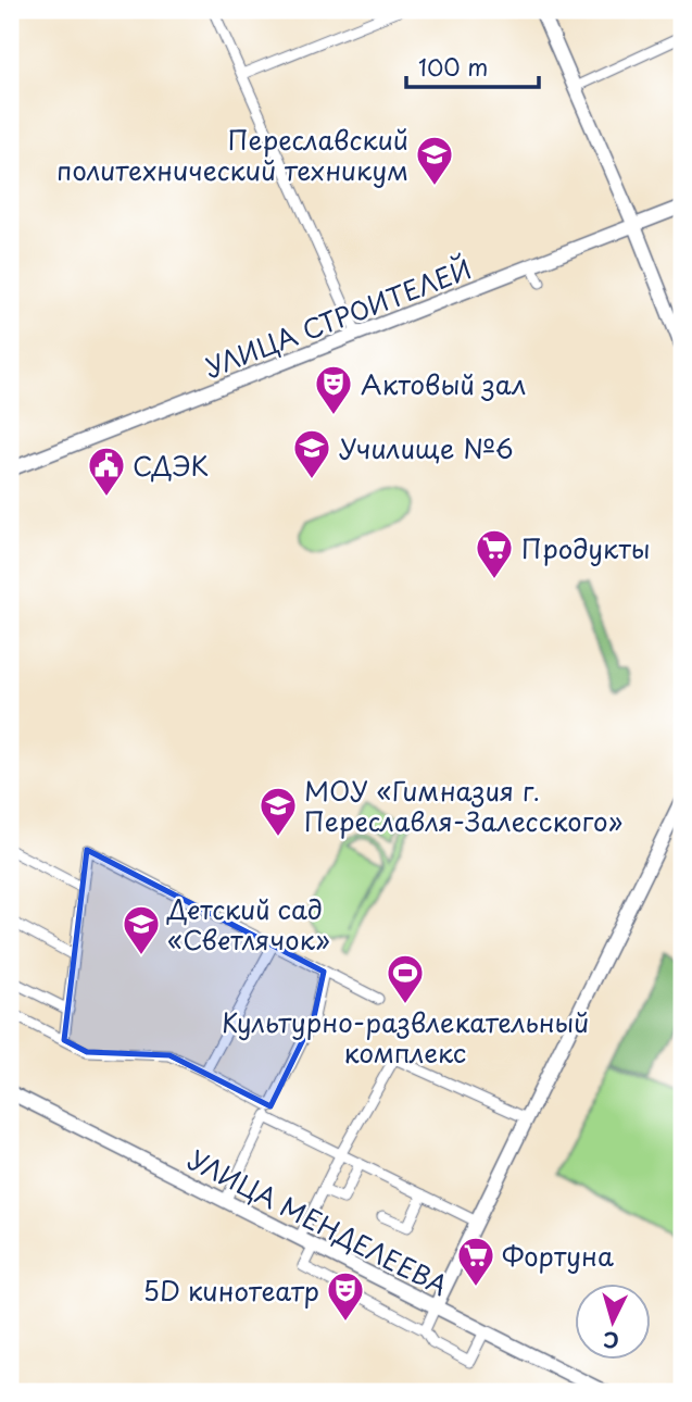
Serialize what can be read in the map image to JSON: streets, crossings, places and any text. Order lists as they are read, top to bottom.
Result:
{
  "streets": {
    "main road": ["УЛИЦА СТРОИТЕЛЕЙ", "УЛИЦА МЕНДЕЛЕЕВА"]
  },
  "places": {
    "school or university": [
      "Переславский политехнический техникум",
      "Училище №6",
      "МОУ «Гимназия г. Переславля-Залесского»",
      "Детский сад «Светлячок»"
    ],
    "theatre": ["Актовый зал", "5D кинотеатр"],
    "public building": ["СДЭК"],
    "supermarket": ["Продукты", "Фортуна"],
    "sports": ["Культурно-развлекательный комплекс"]
  },
  "scale_bar": "100 m",
  "north": "bottom"
}
